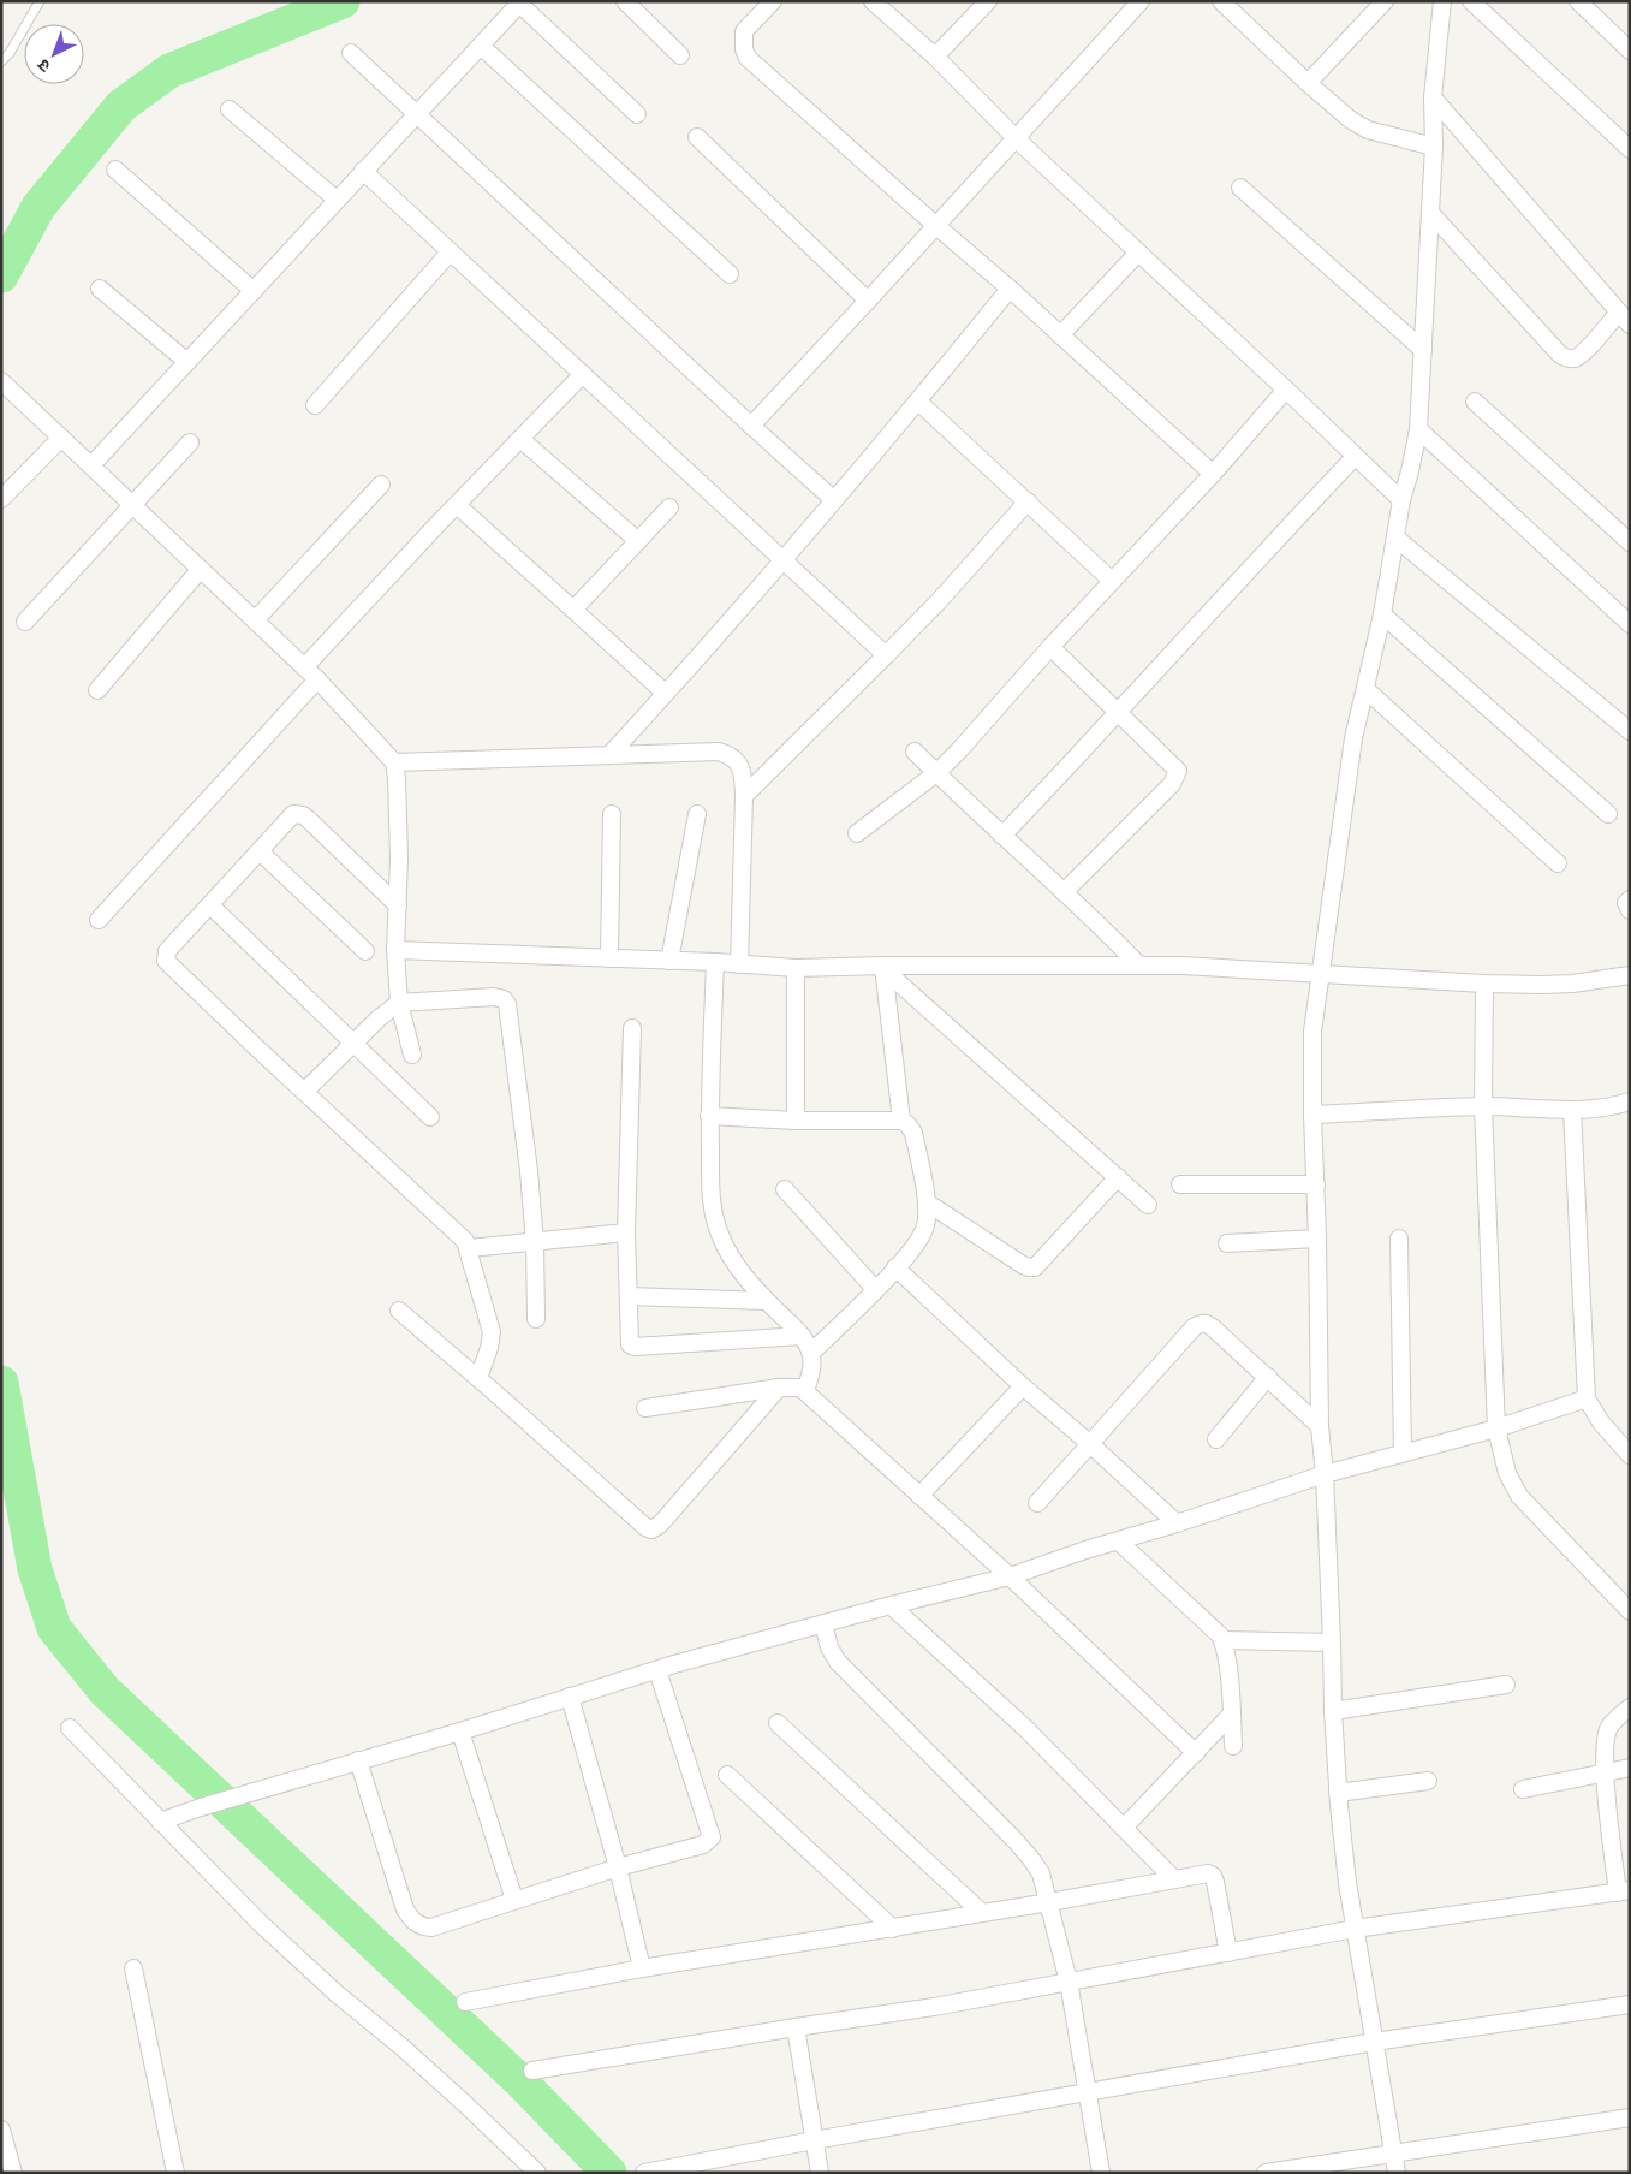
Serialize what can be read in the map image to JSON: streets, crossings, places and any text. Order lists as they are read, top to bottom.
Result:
{
  "north": "bottom left"
}
